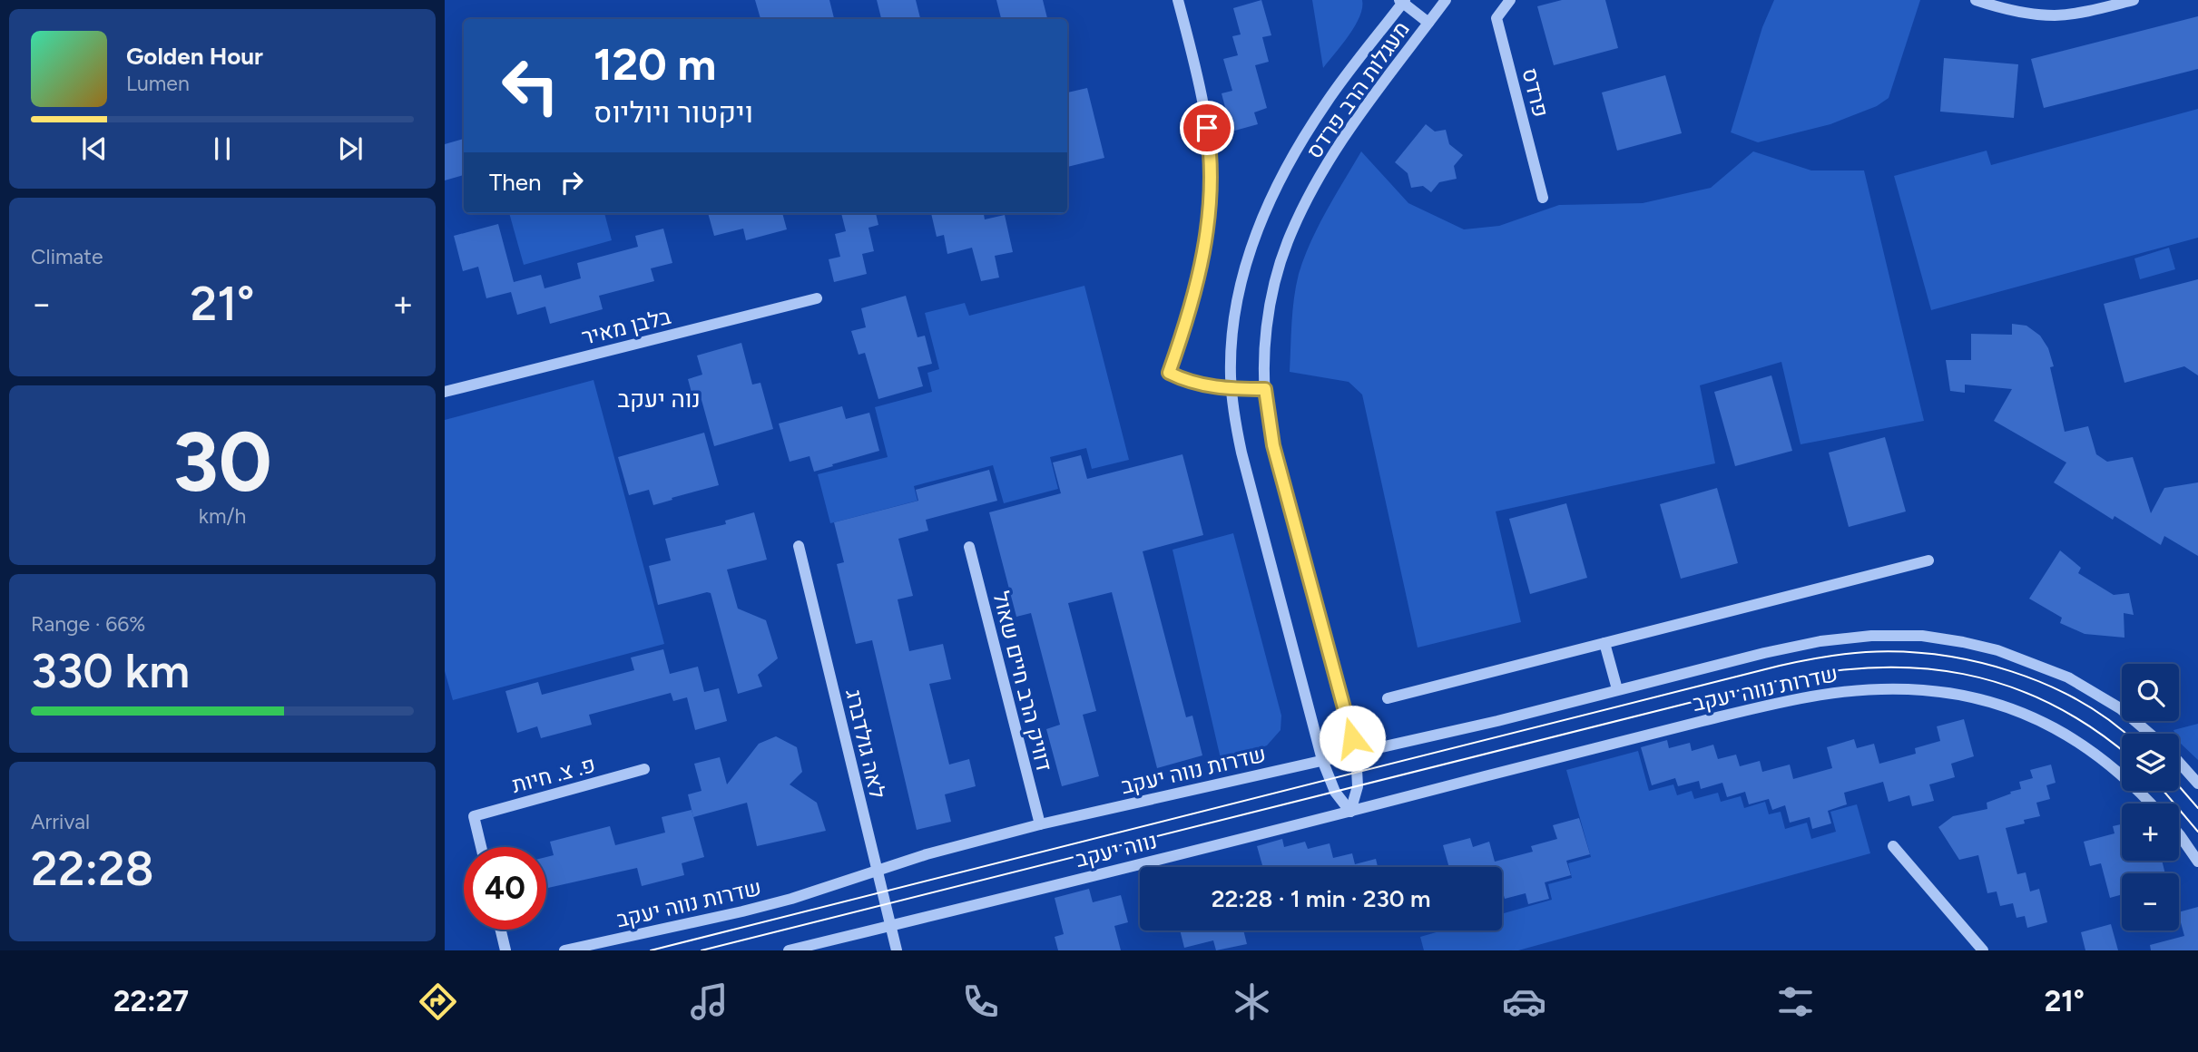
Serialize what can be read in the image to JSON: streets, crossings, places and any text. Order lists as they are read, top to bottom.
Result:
{
  "streets": {
    "street": [
      "מעגלות הרב פרדס",
      "פרדס",
      "בלבן מאיר",
      "דוויק הרב חיים שאול",
      "שדרות נווה יעקב",
      "לאה גולדברג",
      "פ. צ. חיות",
      "נווה יעקב"
    ]
  },
  "crossings": [
    ["מעגלות הרב פרדס", "שדרות נווה יעקב"],
    ["מעגלות הרב פרדס", "נווה יעקב"],
    ["דוויק הרב חיים שאול", "שדרות נווה יעקב"],
    ["שדרות נווה יעקב", "לאה גולדברג"],
    ["שדרות נווה יעקב", "נווה יעקב"],
    ["לאה גולדברג", "נווה יעקב"]
  ],
  "districts": ["נוה יעקב"],
  "page": {
    "turn": ["120 m", "ויקטור ויוליוס"],
    "song": ["Golden Hour", "Lumen"],
    "then": "Then",
    "tile": [
      "Climate",
      ["30", "km/h"],
      ["Range · 66%", "330 km"],
      ["Arrival", "22:28"]
    ],
    "heat": ["−", "21°", "+"],
    "map_buttons": ["+", "−"],
    "limit": "40",
    "trip": "22:28 · 1 min · 230 m",
    "tabs": ["22:27", "21°"]
  }
}
